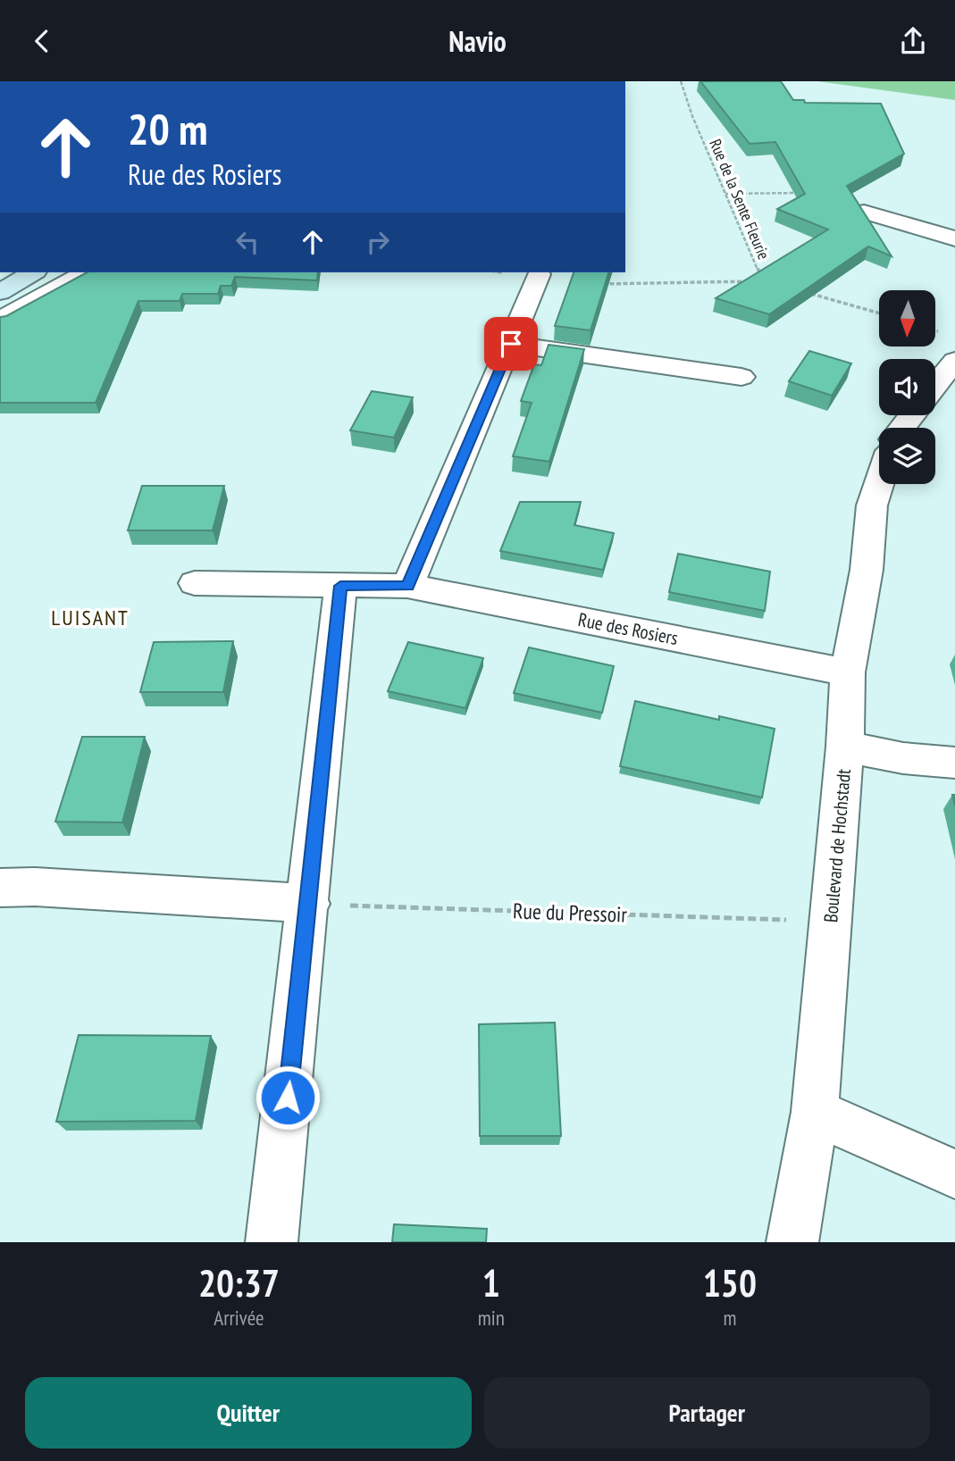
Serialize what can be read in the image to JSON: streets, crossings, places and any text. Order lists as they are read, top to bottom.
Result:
{
  "streets": {
    "street": ["Rue des Rosiers", "Boulevard de Hochstadt"],
    "path": ["Rue de la Sente Fleurie", "Rue du Pressoir"]
  },
  "crossings": [
    ["Rue des Rosiers", "Boulevard de Hochstadt"],
    ["Boulevard de Hochstadt", "Rue du Pressoir"]
  ],
  "districts": ["LUISANT"],
  "north": "bottom",
  "page": {
    "header": "Navio",
    "turn": ["20 m", "Rue des Rosiers"],
    "eta": [
      "20:37",
      "Arrivée",
      "1",
      "min",
      "150",
      "m"
    ],
    "buttons": ["Quitter", "Partager"]
  }
}
